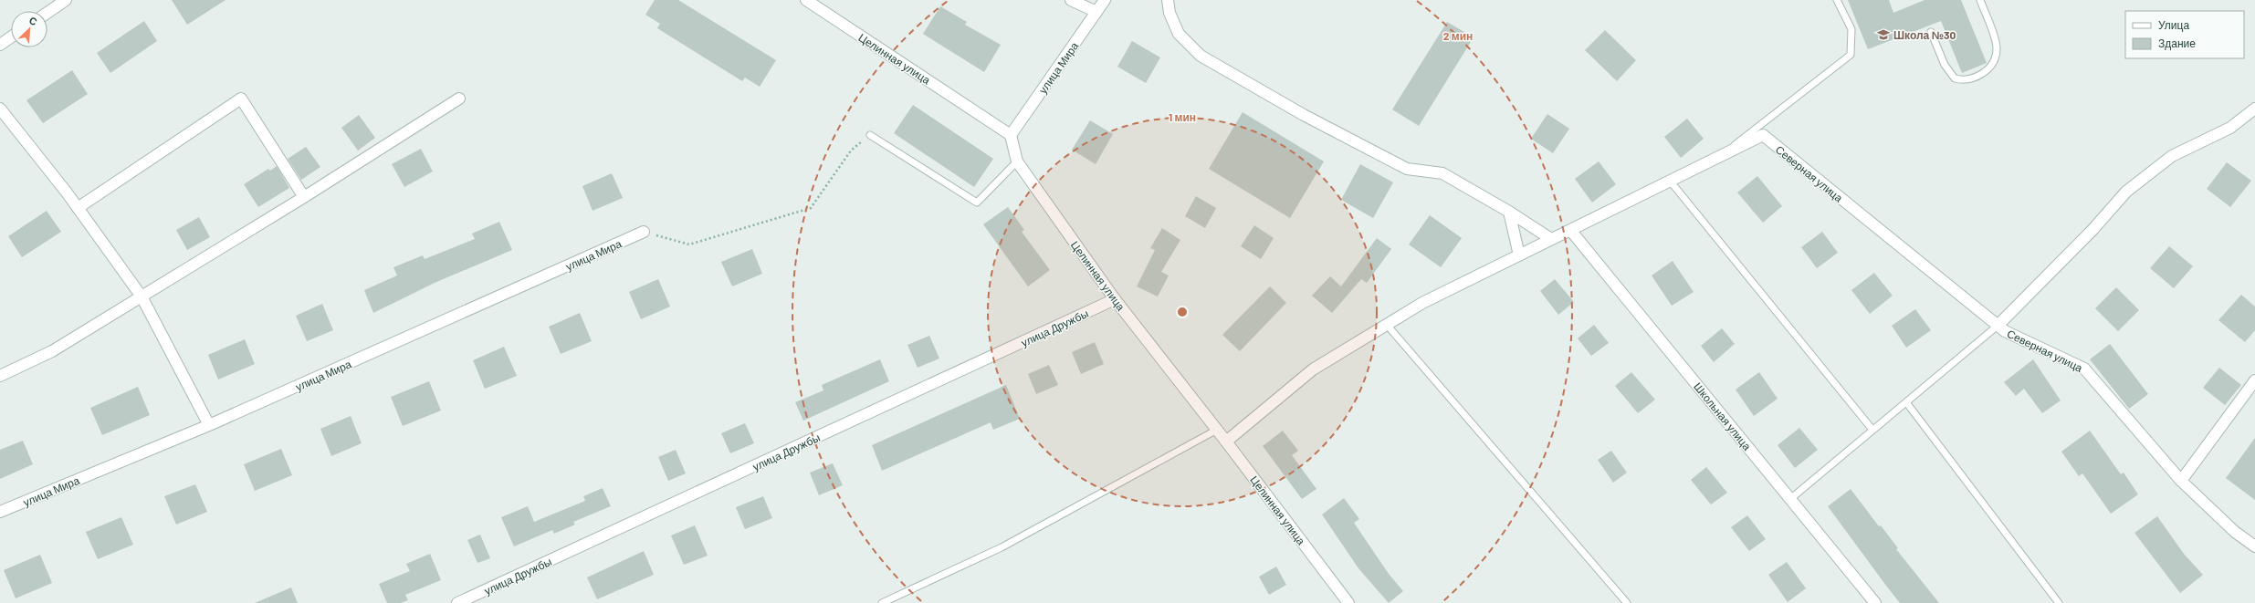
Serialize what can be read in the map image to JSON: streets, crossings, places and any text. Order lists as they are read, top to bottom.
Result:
{
  "streets": {
    "street": [
      "Целинная улица",
      "улица Мира",
      "Северная улица",
      "улица Дружбы",
      "Школьная улица"
    ]
  },
  "crossings": [
    ["Целинная улица", "улица Мира"],
    ["Целинная улица", "улица Дружбы"]
  ],
  "places": {
    "school or university": ["Школа №30"]
  },
  "legend": ["Улица", "Здание"],
  "north": "top right",
  "rings": ["2 мин", "1 мин"]
}
